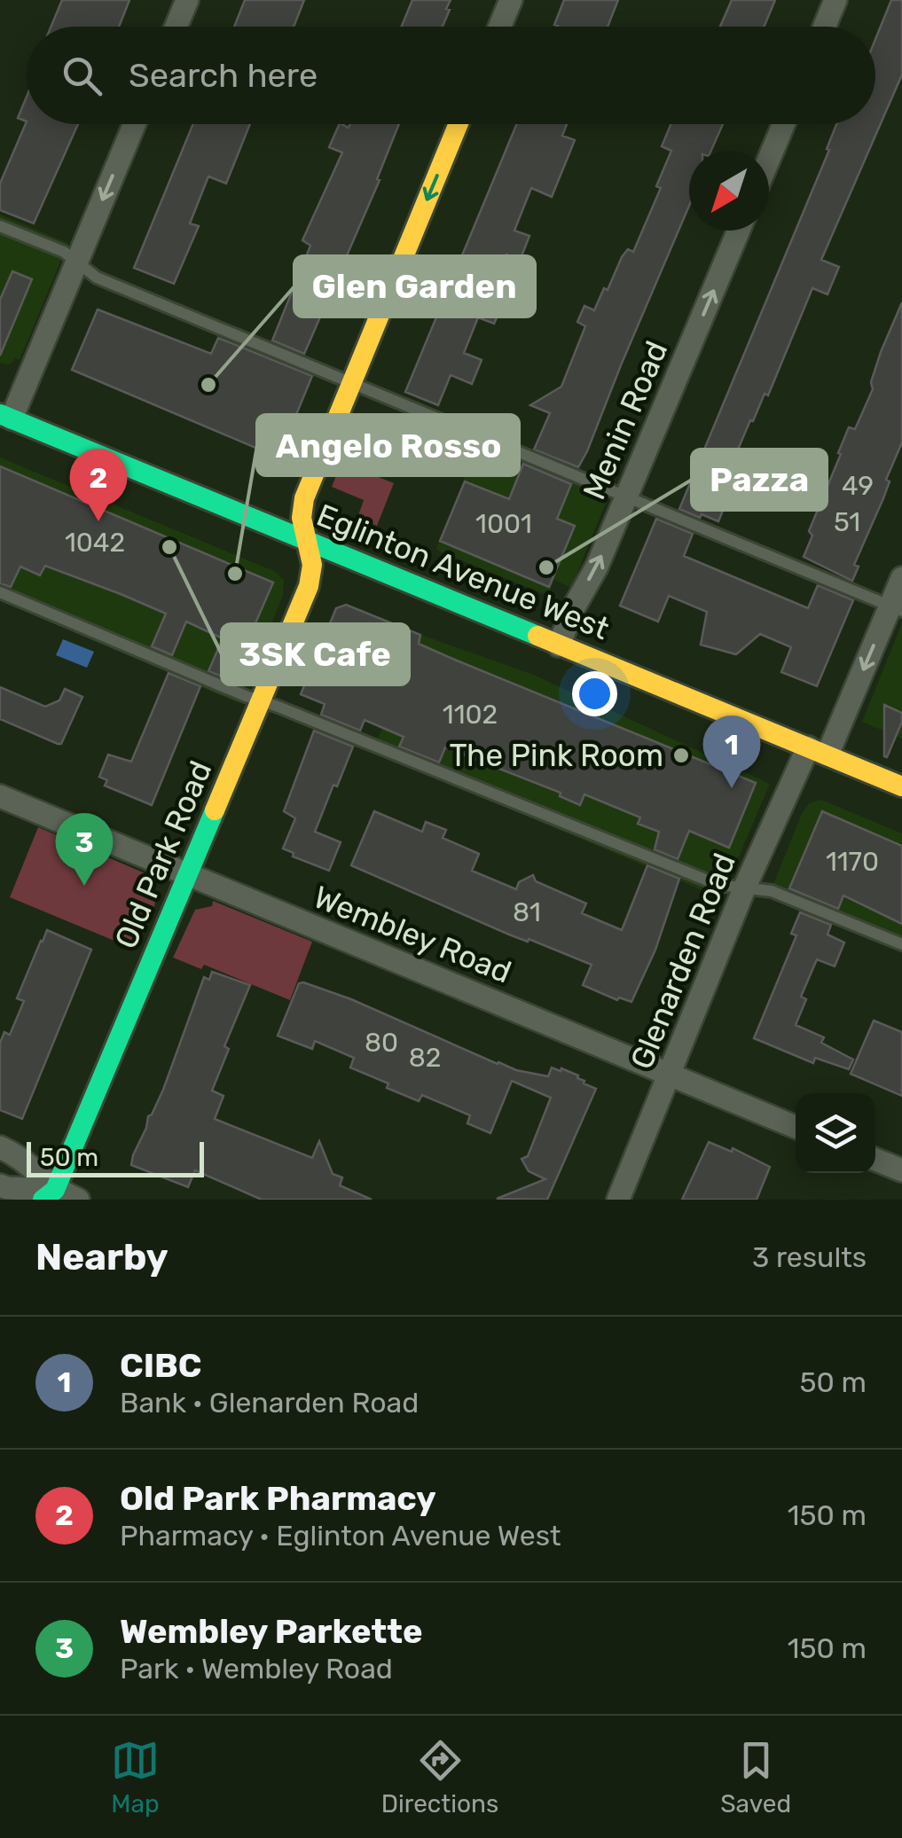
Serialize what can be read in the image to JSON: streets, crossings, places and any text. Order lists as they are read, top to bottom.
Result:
{
  "streets": {
    "street": [
      "Menin Road",
      "Eglinton Avenue West",
      "Old Park Road",
      "Wembley Road",
      "Glenarden Road"
    ]
  },
  "crossings": [
    ["Menin Road", "Eglinton Avenue West"],
    ["Eglinton Avenue West", "Old Park Road"],
    ["Eglinton Avenue West", "Glenarden Road"],
    ["Old Park Road", "Wembley Road"],
    ["Wembley Road", "Glenarden Road"]
  ],
  "one_way": ["Menin Road"],
  "places": [
    "Glen Garden",
    "3SK Cafe",
    "Pazza",
    "Angelo Rosso",
    "The Pink Room"
  ],
  "house_numbers": [
    "49",
    "51",
    "1001",
    "1042",
    "1102",
    "1170",
    "81",
    "80",
    "82"
  ],
  "scale_bar": "50 m",
  "north": "bottom left",
  "page": {
    "search": "Search here",
    "pins": ["2", "1", "3"],
    "scale": "50 m",
    "heading": ["Nearby", "3 results"],
    "list": [
      {
        "mark": "1",
        "name": "CIBC",
        "note": "Bank · Glenarden Road",
        "value": "50 m"
      },
      {
        "mark": "2",
        "name": "Old Park Pharmacy",
        "note": "Pharmacy · Eglinton Avenue West",
        "value": "150 m"
      },
      {
        "mark": "3",
        "name": "Wembley Parkette",
        "note": "Park · Wembley Road",
        "value": "150 m"
      }
    ],
    "nav": ["Map", "Directions", "Saved"]
  }
}
